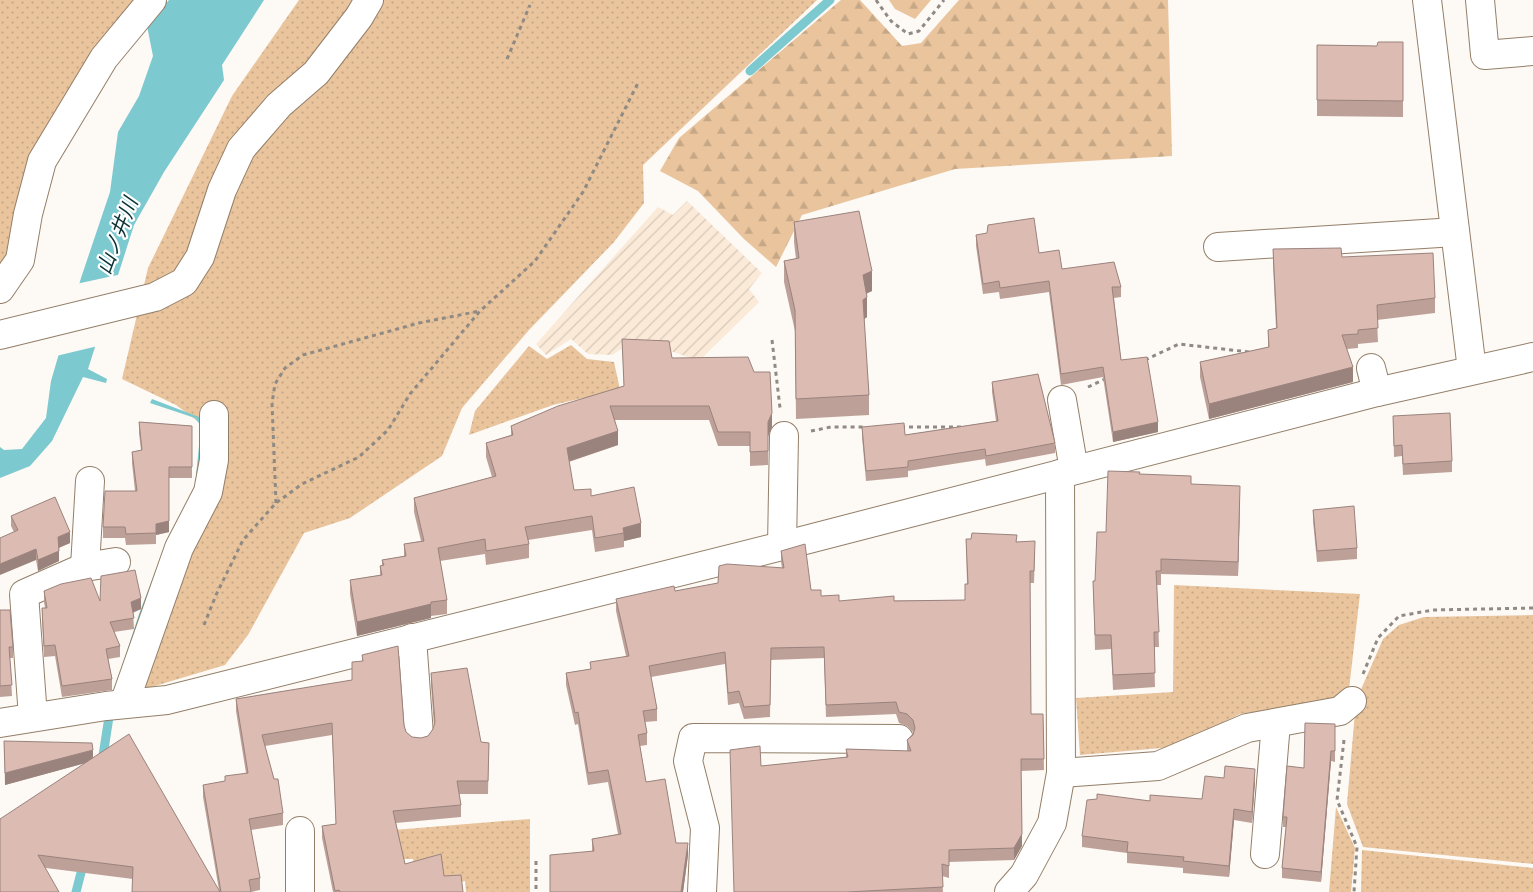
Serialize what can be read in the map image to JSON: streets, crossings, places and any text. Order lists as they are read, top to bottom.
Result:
{
  "water": ["山ノ井川"]
}
